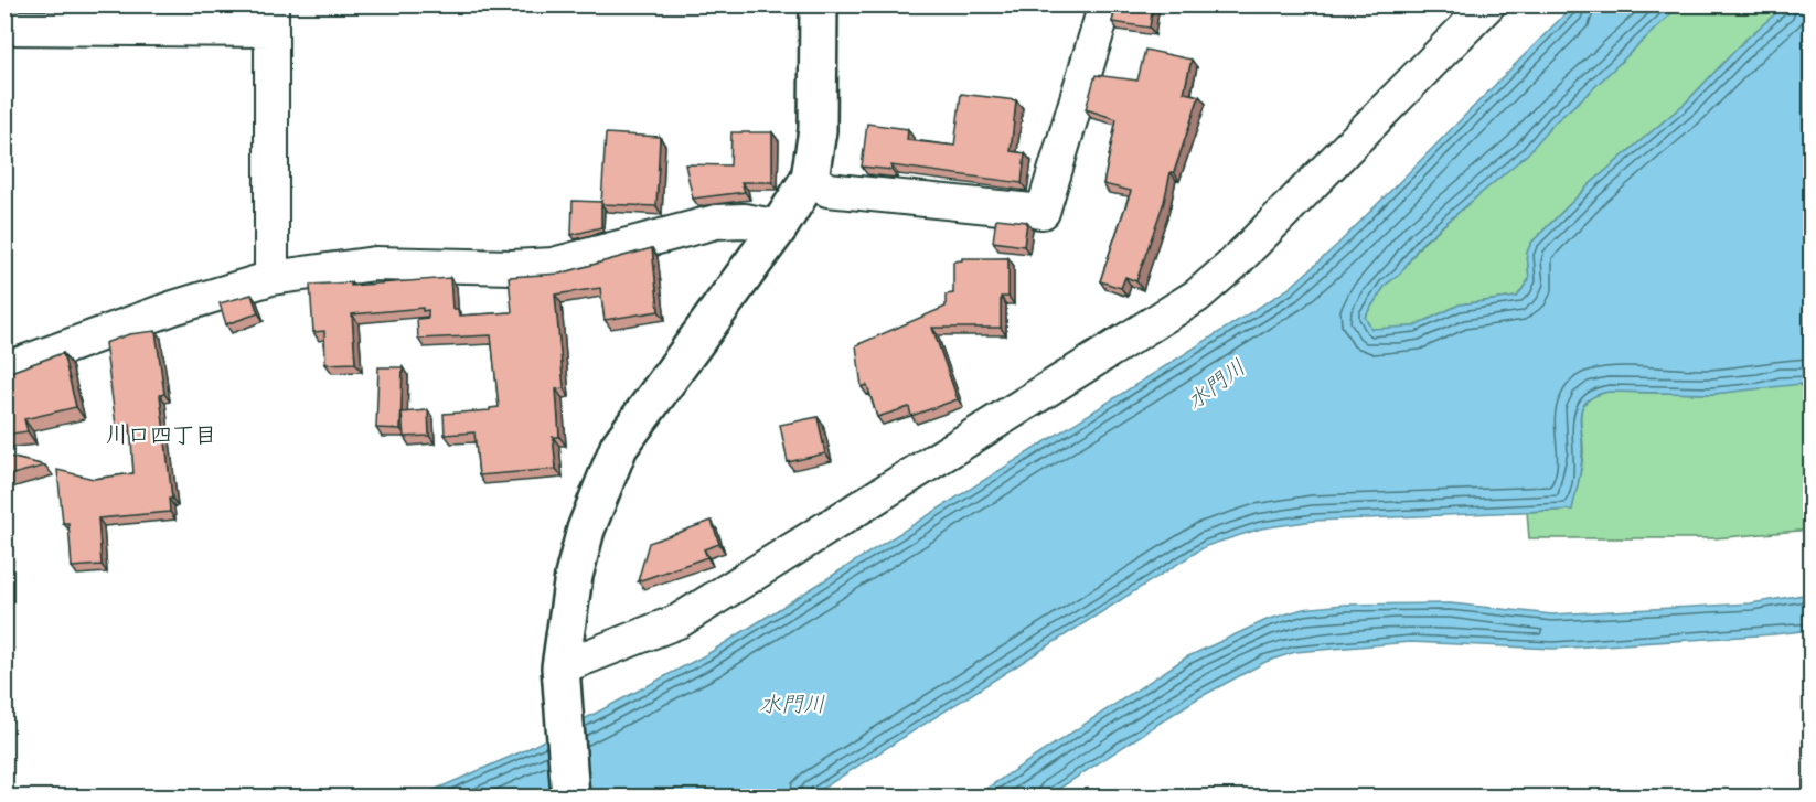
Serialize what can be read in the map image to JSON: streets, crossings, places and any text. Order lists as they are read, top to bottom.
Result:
{
  "districts": ["川口四丁目"],
  "water": ["水門川"]
}
